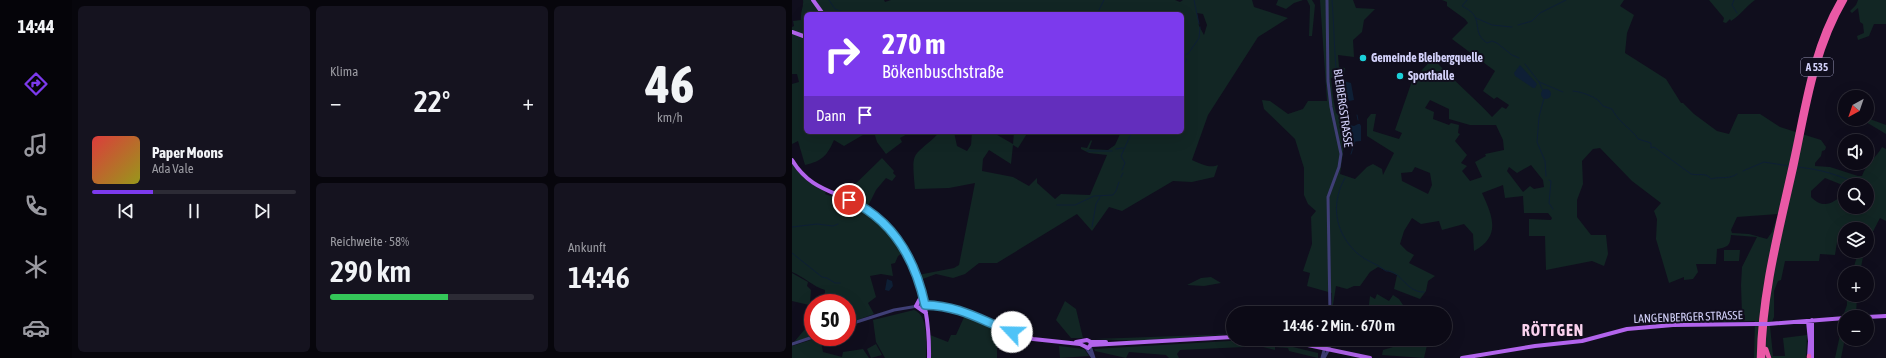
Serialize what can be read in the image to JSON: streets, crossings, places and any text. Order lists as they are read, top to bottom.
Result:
{
  "streets": {
    "highway": ["A 535"],
    "main road": ["LANGENBERGER STRASSE"],
    "street": ["BLEIBERGSTRASSE"]
  },
  "districts": ["RÖTTGEN"],
  "places": ["Gemeinde Bleibergquelle", "Sporthalle"],
  "north": "bottom left",
  "page": {
    "tabs": "14:44",
    "tile": [
      "Klima",
      ["46", "km/h"],
      ["Reichweite · 58%", "290 km"],
      ["Ankunft", "14:46"]
    ],
    "turn": ["270 m", "Bökenbuschstraße"],
    "heat": ["−", "22°", "+"],
    "map_buttons": ["+", "−"],
    "then": "Dann",
    "song": ["Paper Moons", "Ada Vale"],
    "limit": "50",
    "trip": "14:46 · 2 Min. · 670 m"
  }
}
